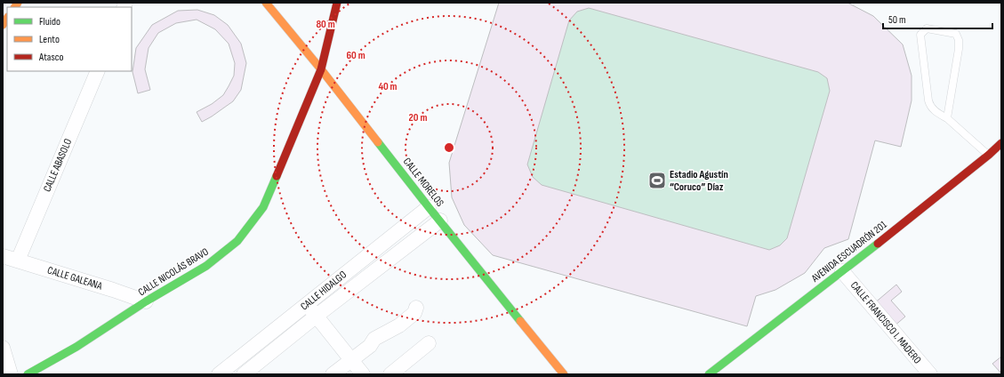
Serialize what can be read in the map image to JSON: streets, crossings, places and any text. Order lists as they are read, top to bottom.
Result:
{
  "streets": {
    "street": [
      "CALLE ABASOLO",
      "CALLE MORELOS",
      "AVENIDA ESCUADRÓN 201",
      "CALLE NICOLÁS BRAVO",
      "CALLE GALEANA",
      "CALLE HIDALGO",
      "CALLE FRANCISCO I. MADERO"
    ]
  },
  "crossings": [
    ["CALLE ABASOLO", "CALLE GALEANA"],
    ["CALLE MORELOS", "CALLE NICOLÁS BRAVO"],
    ["CALLE MORELOS", "CALLE HIDALGO"],
    ["AVENIDA ESCUADRÓN 201", "CALLE FRANCISCO I. MADERO"],
    ["CALLE NICOLÁS BRAVO", "CALLE GALEANA"]
  ],
  "places": {
    "sports": ["Estadio Agustín “Coruco” Díaz"]
  },
  "legend": ["Fluido", "Lento", "Atasco"],
  "scale_bar": "50 m",
  "rings": [
    "80 m",
    "60 m",
    "40 m",
    "20 m"
  ]
}
